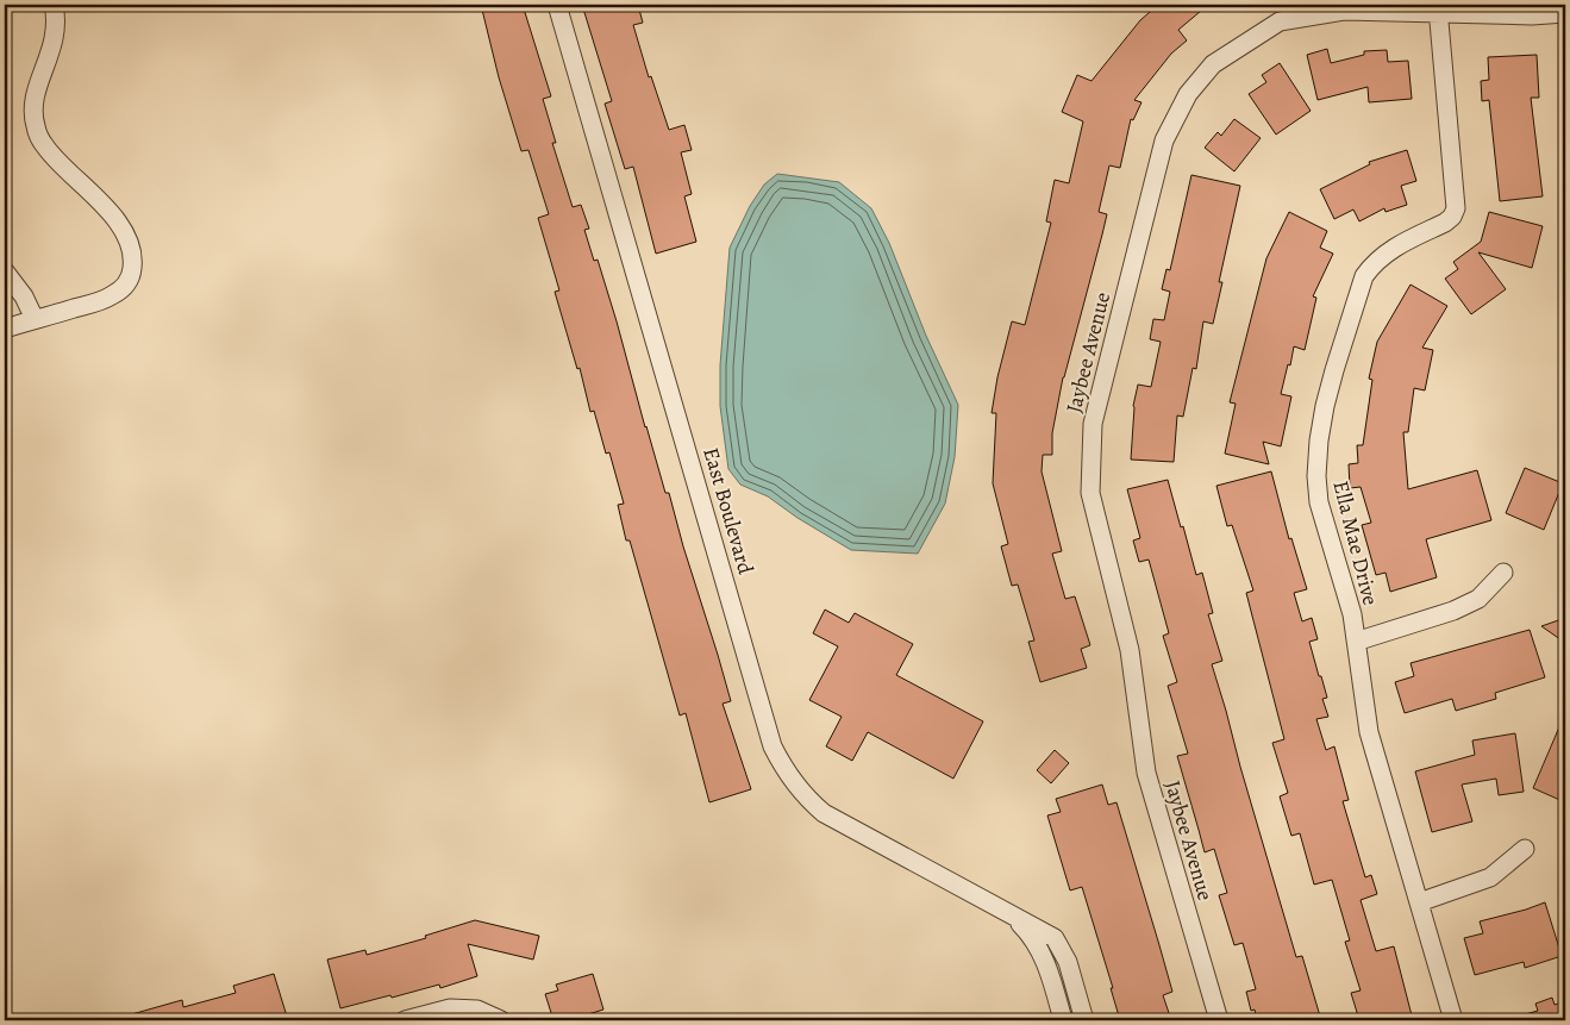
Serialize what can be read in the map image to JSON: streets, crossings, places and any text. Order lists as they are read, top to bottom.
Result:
{
  "streets": {
    "street": ["Jaybee Avenue", "East Boulevard", "Ella Mae Drive"]
  },
  "crossings": [
    ["Jaybee Avenue", "Ella Mae Drive"]
  ]
}
